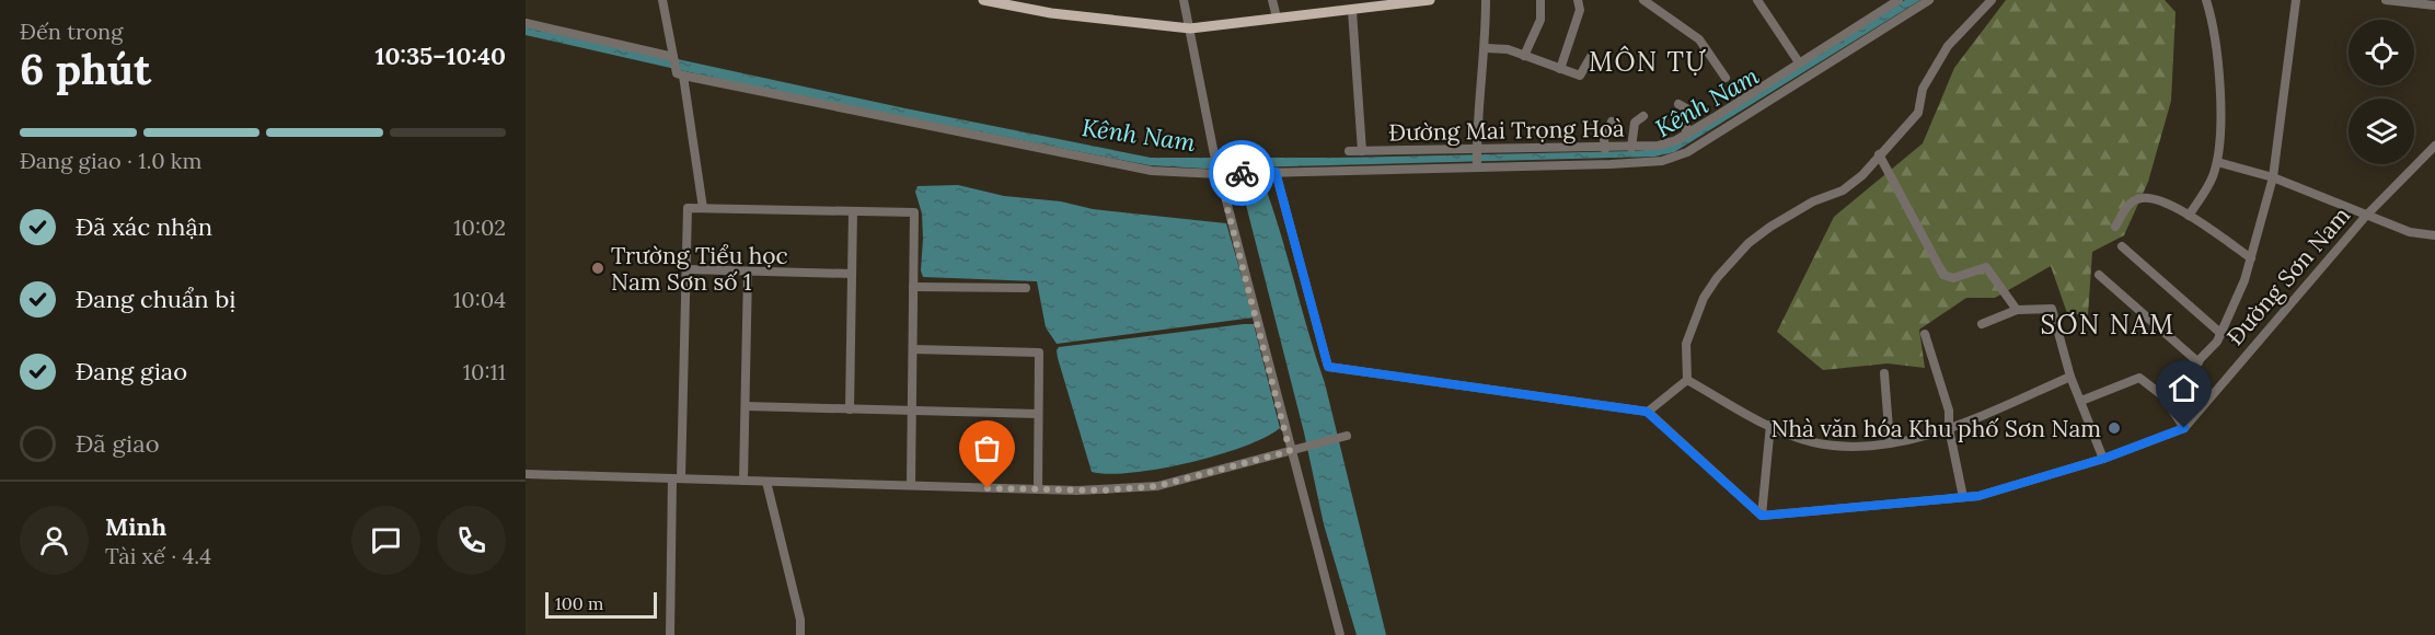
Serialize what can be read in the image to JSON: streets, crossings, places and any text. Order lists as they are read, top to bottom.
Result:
{
  "streets": {
    "street": ["Đường Mai Trọng Hoà", "Đường Sơn Nam"]
  },
  "districts": ["MÔN TỰ", "SƠN NAM"],
  "water": ["Kênh Nam"],
  "places": ["Trường Tiểu học Nam Sơn số 1", "Nhà văn hóa Khu phố Sơn Nam"],
  "scale_bar": "100 m",
  "page": {
    "heading": ["6 phút", "Đến trong", "10:35–10:40"],
    "panel": ["Minh", "Tài xế · 4.4"],
    "bar": "Đang giao · 1.0 km",
    "list": [
      ["Đã xác nhận", "10:02"],
      ["Đang chuẩn bị", "10:04"],
      ["Đang giao", "10:11"],
      "Đã giao"
    ],
    "scale": "100 m"
  }
}
